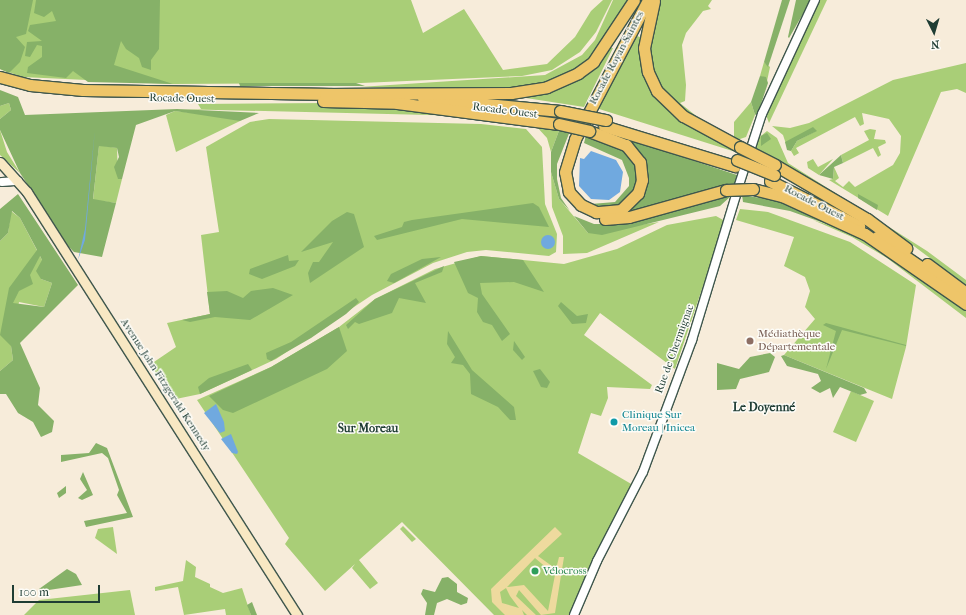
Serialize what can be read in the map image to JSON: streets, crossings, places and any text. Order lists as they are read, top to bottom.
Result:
{
  "streets": {
    "main road": ["Rocade Royan-Saintes", "Rocade Ouest", "Avenue John Fitzgerald Kennedy"],
    "street": ["Rue de Chermignac"]
  },
  "crossings": [
    ["Rocade Royan-Saintes", "Rocade Ouest"],
    ["Rocade Royan-Saintes", "Rue de Chermignac"]
  ],
  "districts": ["Le Doyenné", "Sur Moreau"],
  "places": ["Médiathèque Départementale", "Clinique Sur Moreau | Inicea", "Vélocross"],
  "scale_bar": "100 m",
  "north": "bottom"
}
